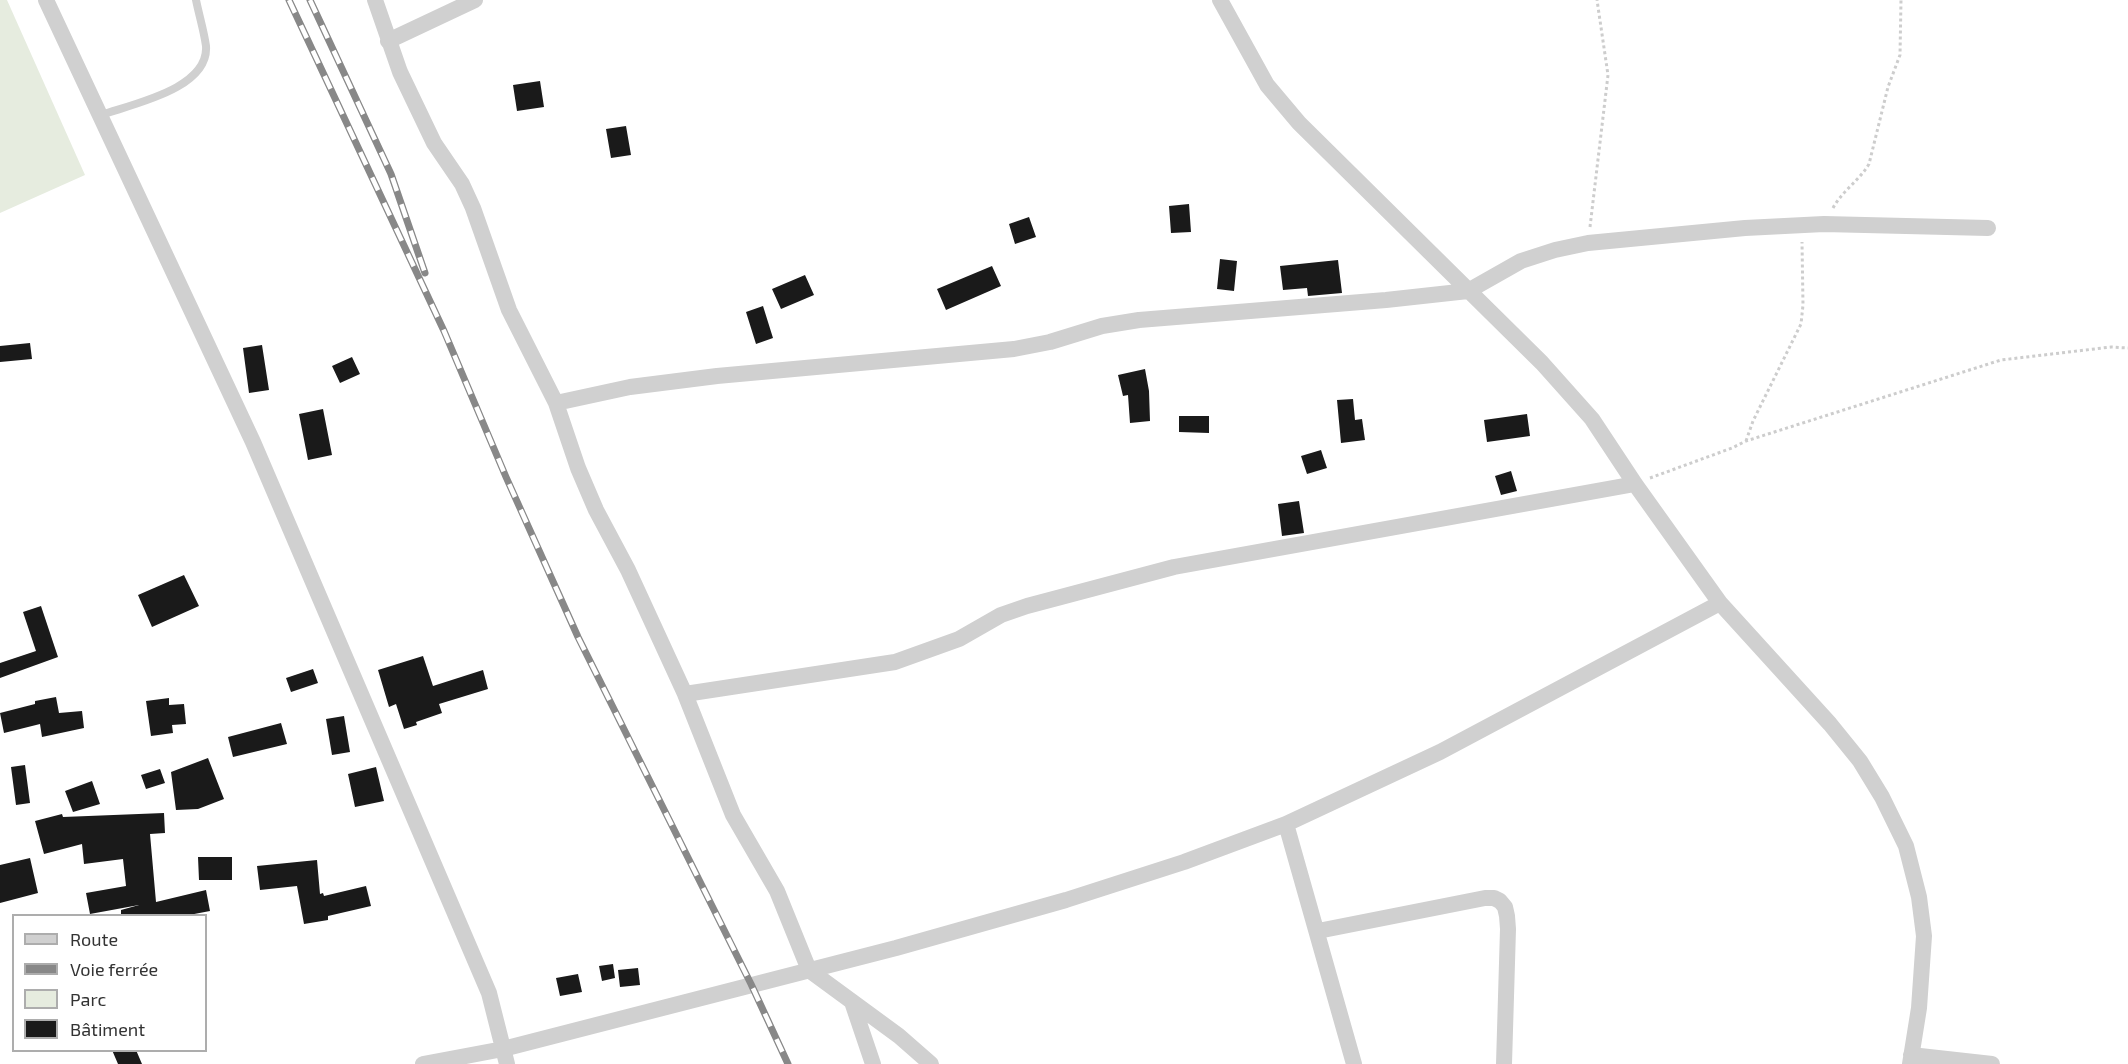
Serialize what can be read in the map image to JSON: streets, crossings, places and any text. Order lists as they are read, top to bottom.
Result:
{
  "legend": [
    "Route",
    "Voie ferrée",
    "Parc",
    "Bâtiment"
  ]
}
